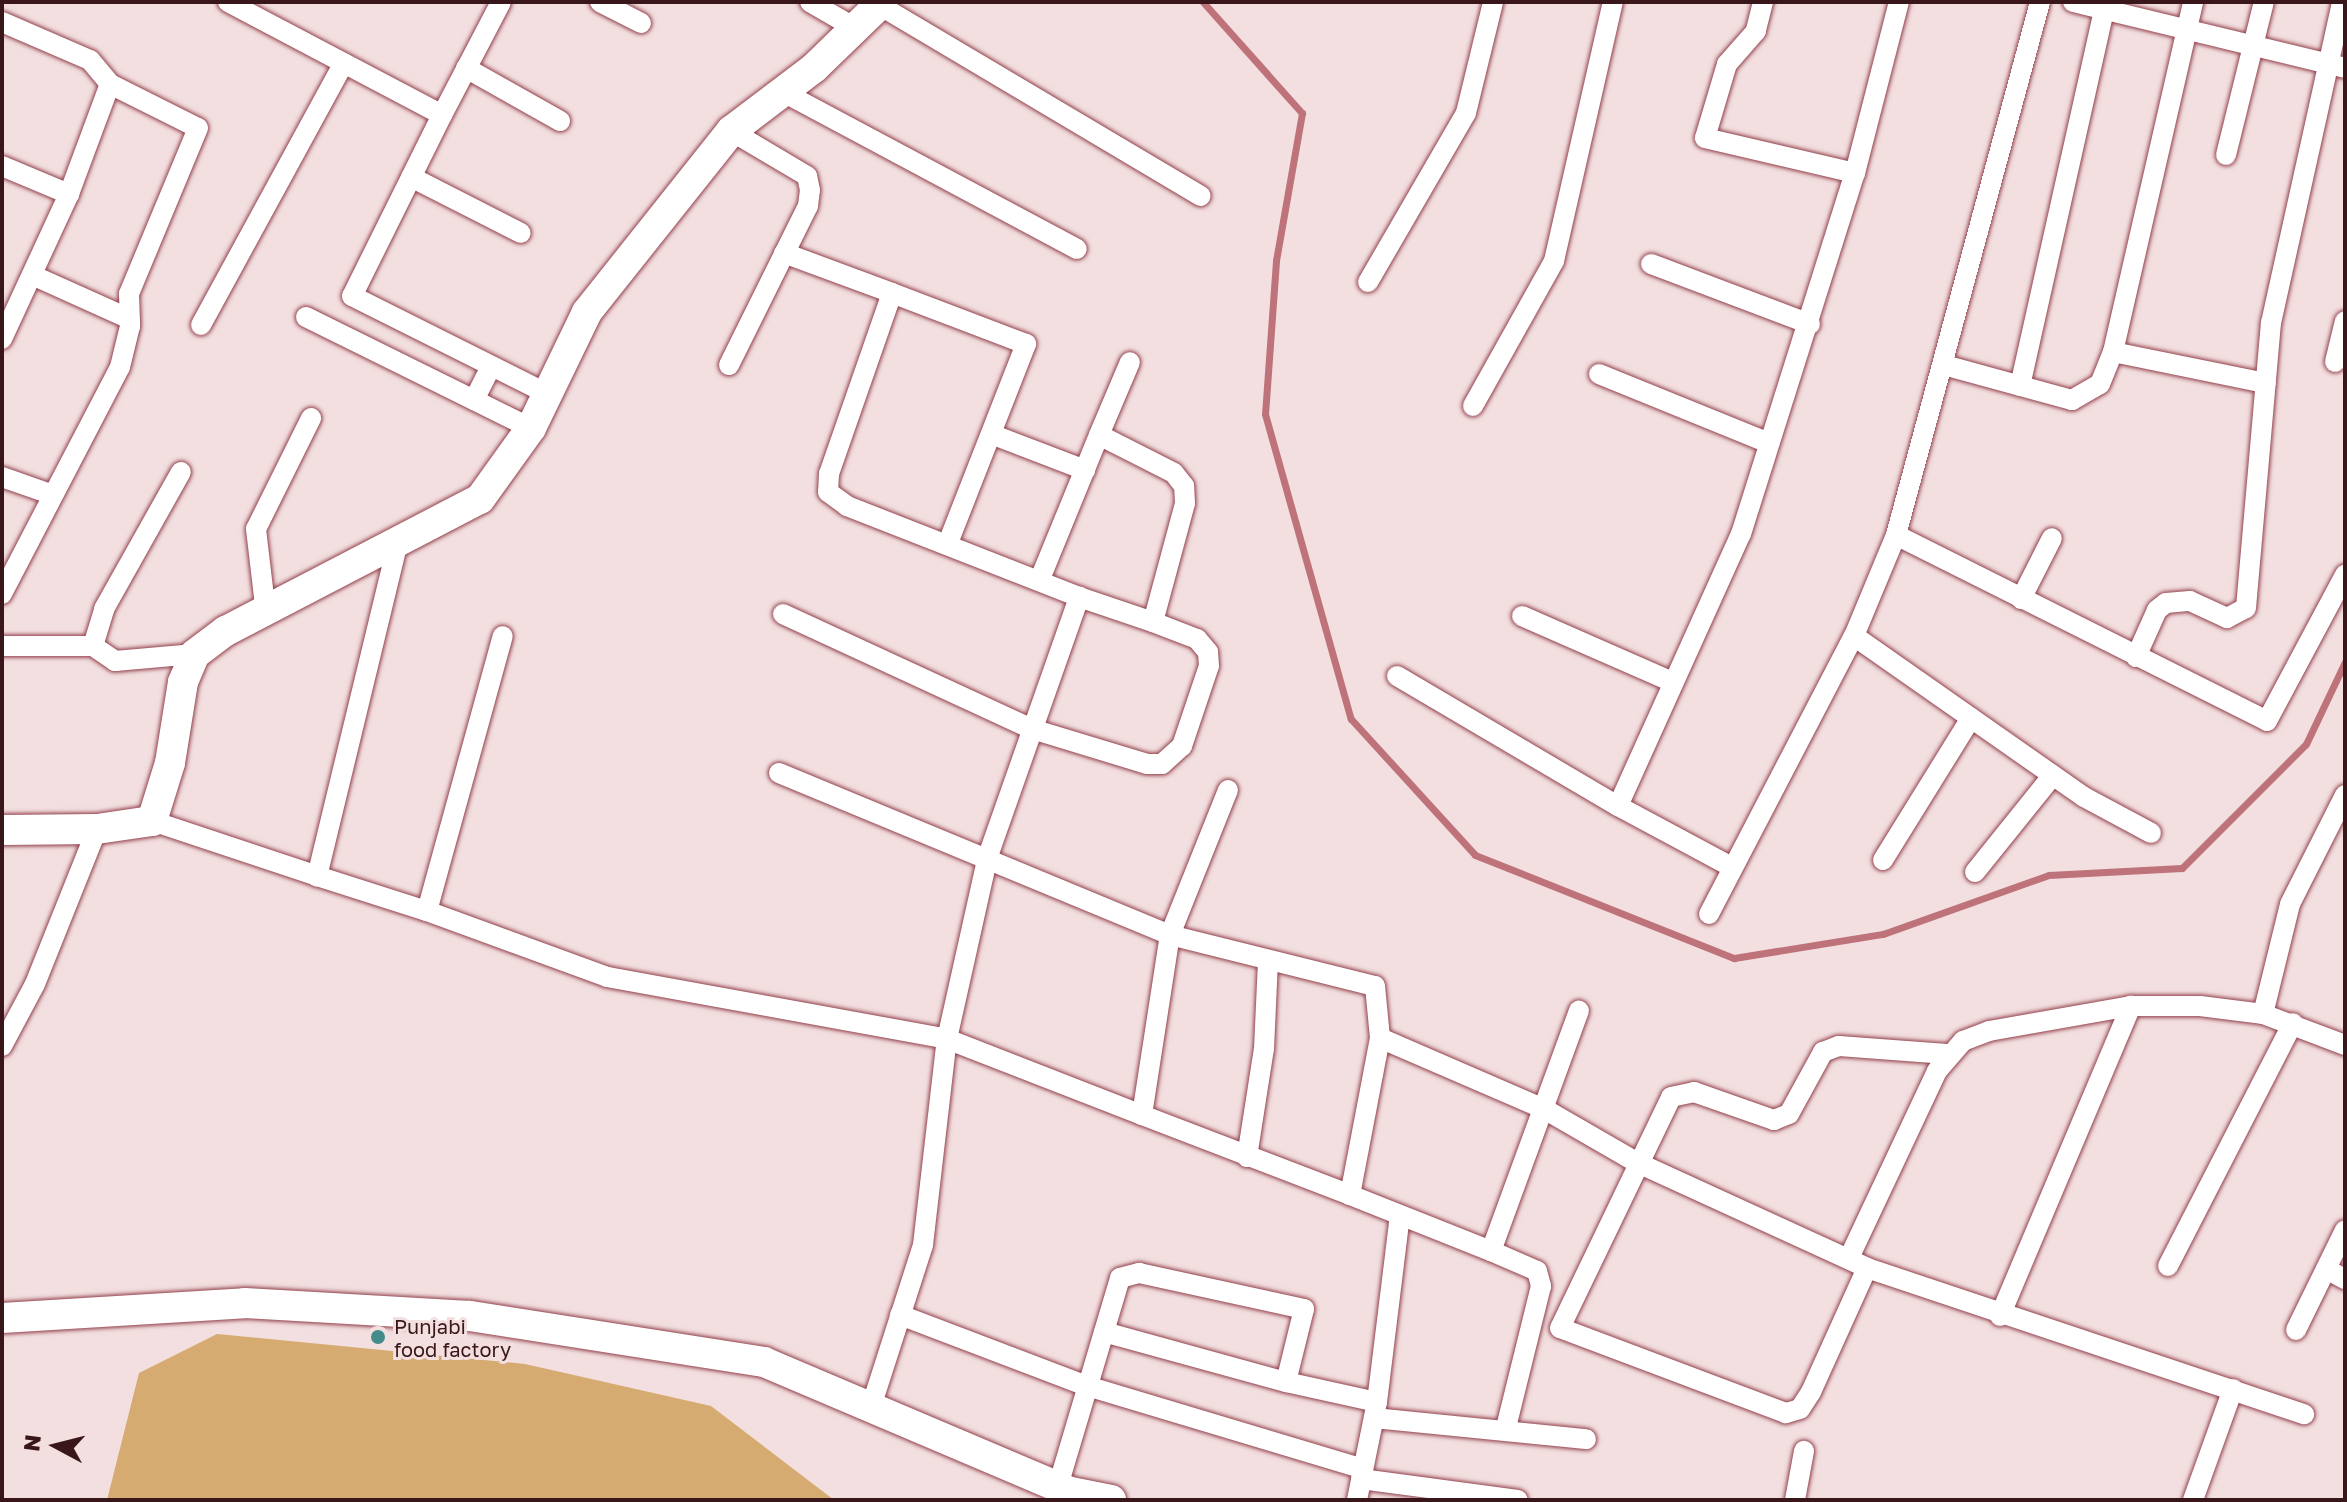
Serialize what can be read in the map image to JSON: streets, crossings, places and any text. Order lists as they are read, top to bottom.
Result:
{
  "places": ["Punjabi food factory"],
  "north": "left"
}
